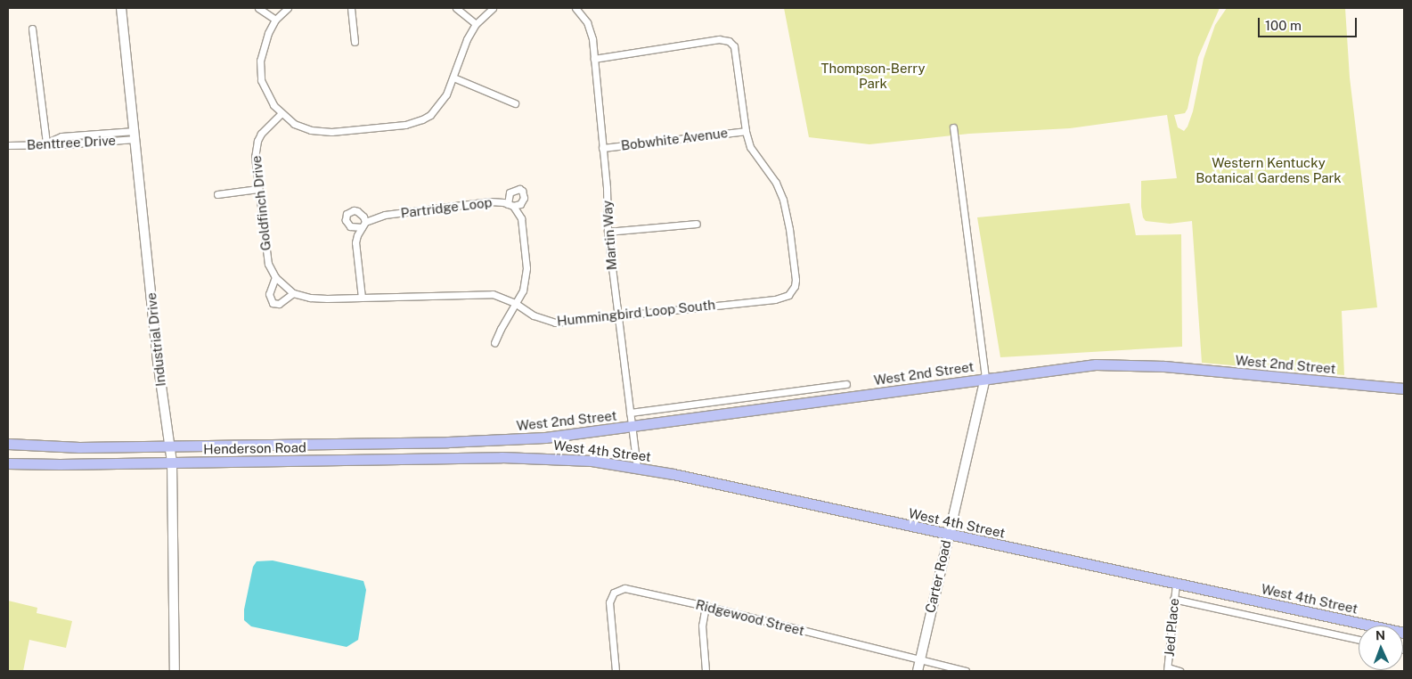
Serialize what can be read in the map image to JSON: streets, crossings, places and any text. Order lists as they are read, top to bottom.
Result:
{
  "streets": {
    "main road": ["West 2nd Street", "Henderson Road", "West 4th Street"],
    "street": [
      "Bobwhite Avenue",
      "Benttree Drive",
      "Goldfinch Drive",
      "Partridge Loop",
      "Martin Way",
      "Hummingbird Loop South",
      "Industrial Drive",
      "Carter Road",
      "Ridgewood Street",
      "Jed Place"
    ]
  },
  "crossings": [
    ["Bobwhite Avenue", "Martin Way"],
    ["Bobwhite Avenue", "Hummingbird Loop South"],
    ["Benttree Drive", "Industrial Drive"],
    ["Goldfinch Drive", "Hummingbird Loop South"],
    ["Partridge Loop", "Hummingbird Loop South"],
    ["Martin Way", "Hummingbird Loop South"],
    ["Martin Way", "West 2nd Street"],
    ["Martin Way", "West 4th Street"],
    ["Industrial Drive", "Henderson Road"],
    ["West 2nd Street", "Henderson Road"],
    ["West 2nd Street", "Carter Road"],
    ["Henderson Road", "West 4th Street"],
    ["West 4th Street", "Carter Road"],
    ["West 4th Street", "Jed Place"],
    ["Carter Road", "Ridgewood Street"]
  ],
  "parks": ["Thompson-Berry Park", "Western Kentucky Botanical Gardens Park"],
  "scale_bar": "100 m",
  "north": "top"
}
